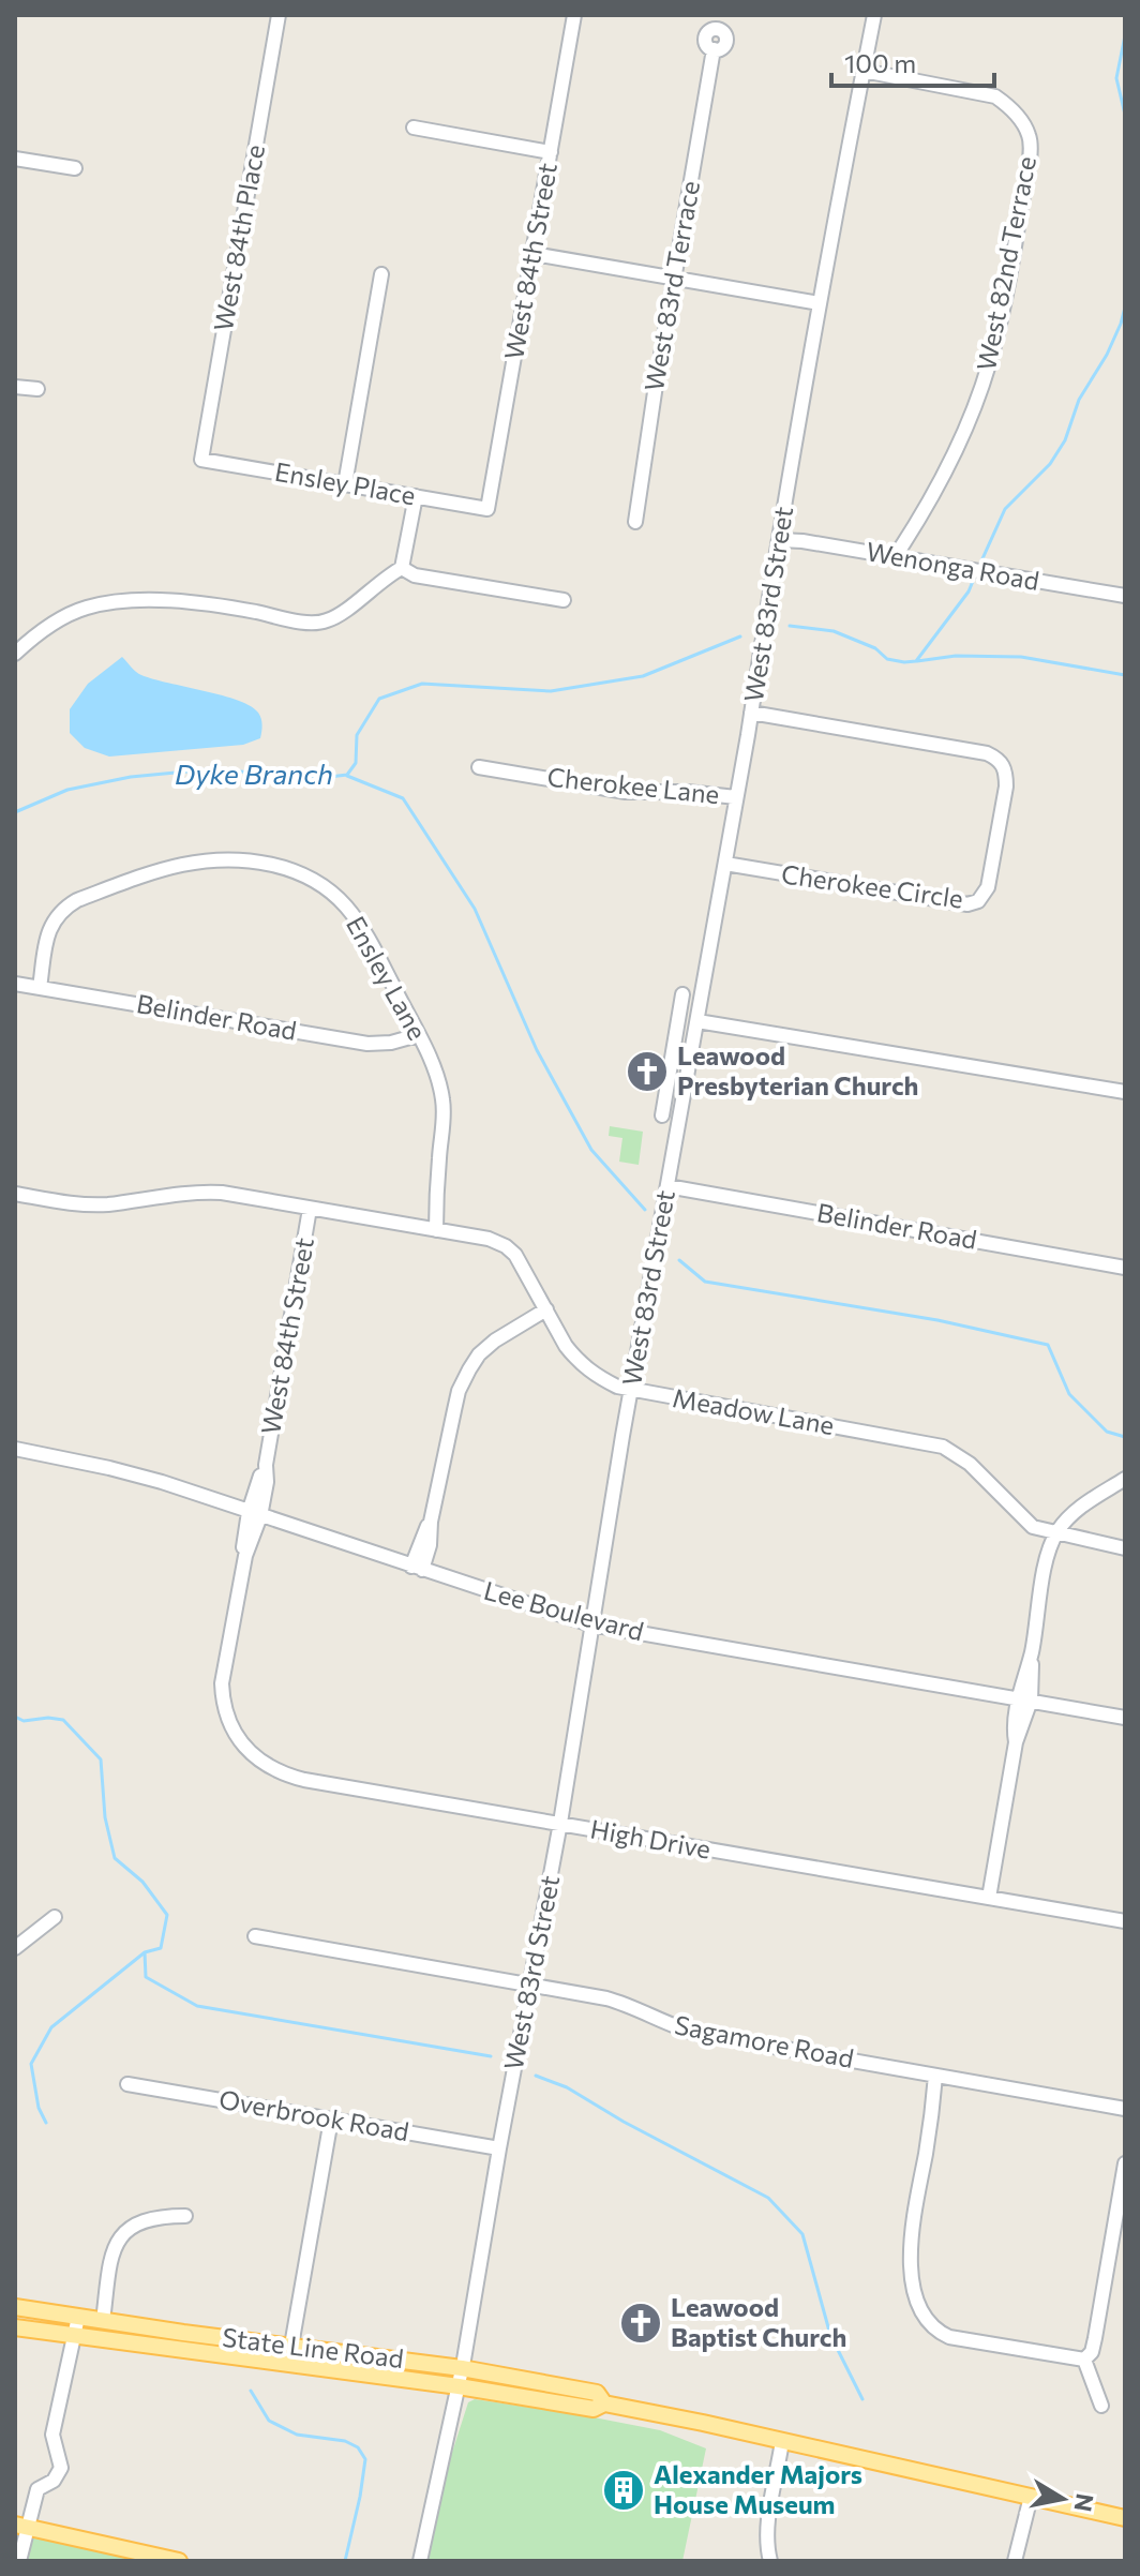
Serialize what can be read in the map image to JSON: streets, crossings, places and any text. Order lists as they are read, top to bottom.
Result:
{
  "streets": {
    "main road": ["State Line Road"],
    "street": [
      "West 84th Place",
      "West 84th Street",
      "West 82nd Terrace",
      "West 83rd Terrace",
      "Ensley Place",
      "Wenonga Road",
      "West 83rd Street",
      "Cherokee Lane",
      "Cherokee Circle",
      "Ensley Lane",
      "Belinder Road",
      "Meadow Lane",
      "Lee Boulevard",
      "High Drive",
      "Sagamore Road",
      "Overbrook Road"
    ]
  },
  "crossings": [
    ["West 84th Place", "Ensley Place"],
    ["West 84th Street", "Ensley Place"],
    ["West 84th Street", "Meadow Lane"],
    ["West 84th Street", "Lee Boulevard"],
    ["West 84th Street", "High Drive"],
    ["West 82nd Terrace", "Wenonga Road"],
    ["West 82nd Terrace", "West 83rd Street"],
    ["Wenonga Road", "West 83rd Street"],
    ["West 83rd Street", "Cherokee Lane"],
    ["West 83rd Street", "Cherokee Circle"],
    ["West 83rd Street", "Belinder Road"],
    ["West 83rd Street", "Meadow Lane"],
    ["West 83rd Street", "Lee Boulevard"],
    ["West 83rd Street", "High Drive"],
    ["West 83rd Street", "Sagamore Road"],
    ["West 83rd Street", "Overbrook Road"],
    ["West 83rd Street", "State Line Road"],
    ["Ensley Lane", "Belinder Road"],
    ["Ensley Lane", "Meadow Lane"]
  ],
  "water": ["Dyke Branch"],
  "places": {
    "church": ["Leawood Presbyterian Church", "Leawood Baptist Church"],
    "building": ["Alexander Majors House Museum"]
  },
  "scale_bar": "100 m",
  "north": "right"
}
